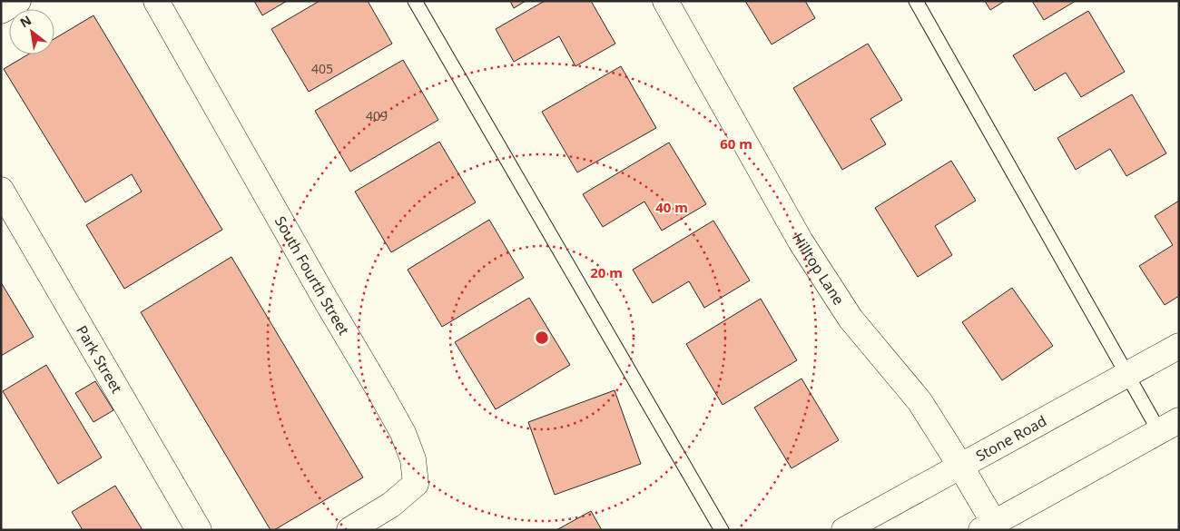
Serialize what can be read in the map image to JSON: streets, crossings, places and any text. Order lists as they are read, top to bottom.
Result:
{
  "streets": {
    "street": [
      "Hilltop Lane",
      "South Fourth Street",
      "Park Street",
      "Stone Road"
    ]
  },
  "crossings": [
    ["Hilltop Lane", "Stone Road"]
  ],
  "house_numbers": ["405", "409"],
  "north": "top left",
  "rings": ["60 m", "40 m", "20 m"]
}
